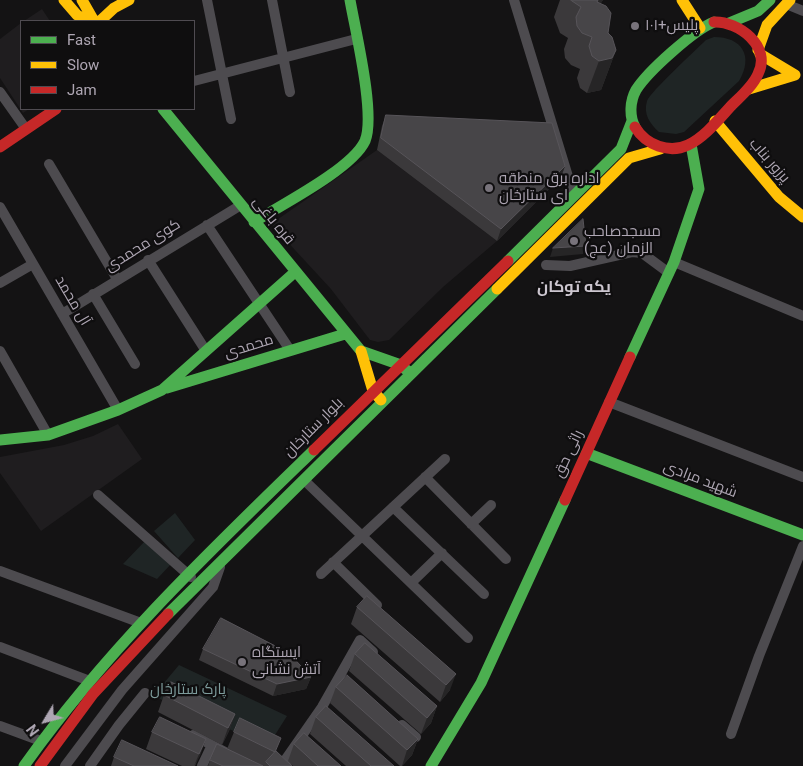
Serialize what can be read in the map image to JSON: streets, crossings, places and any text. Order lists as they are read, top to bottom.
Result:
{
  "streets": {
    "main road": [
      "پرزور بناب",
      "قره باغی",
      "محمدی",
      "بلوار ستارخان",
      "راثی حق",
      "شهید مرادی"
    ],
    "street": ["کوی محمدی", "آل محمد"]
  },
  "crossings": [
    ["قره باغی", "کوی محمدی"],
    ["قره باغی", "محمدی"],
    ["قره باغی", "بلوار ستارخان"],
    ["کوی محمدی", "آل محمد"],
    ["آل محمد", "محمدی"],
    ["بلوار ستارخان", "راثی حق"],
    ["راثی حق", "شهید مرادی"]
  ],
  "districts": ["یکه توکان"],
  "parks": ["پارک ستارخان"],
  "places": [
    "پلیس+۱۰۱",
    "اداره برق منطقه ای ستارخان",
    "مسجدصاحب الزمان (عج)",
    "ایستگاه آتش نشانی"
  ],
  "legend": ["Fast", "Slow", "Jam"],
  "north": "bottom left"
}
